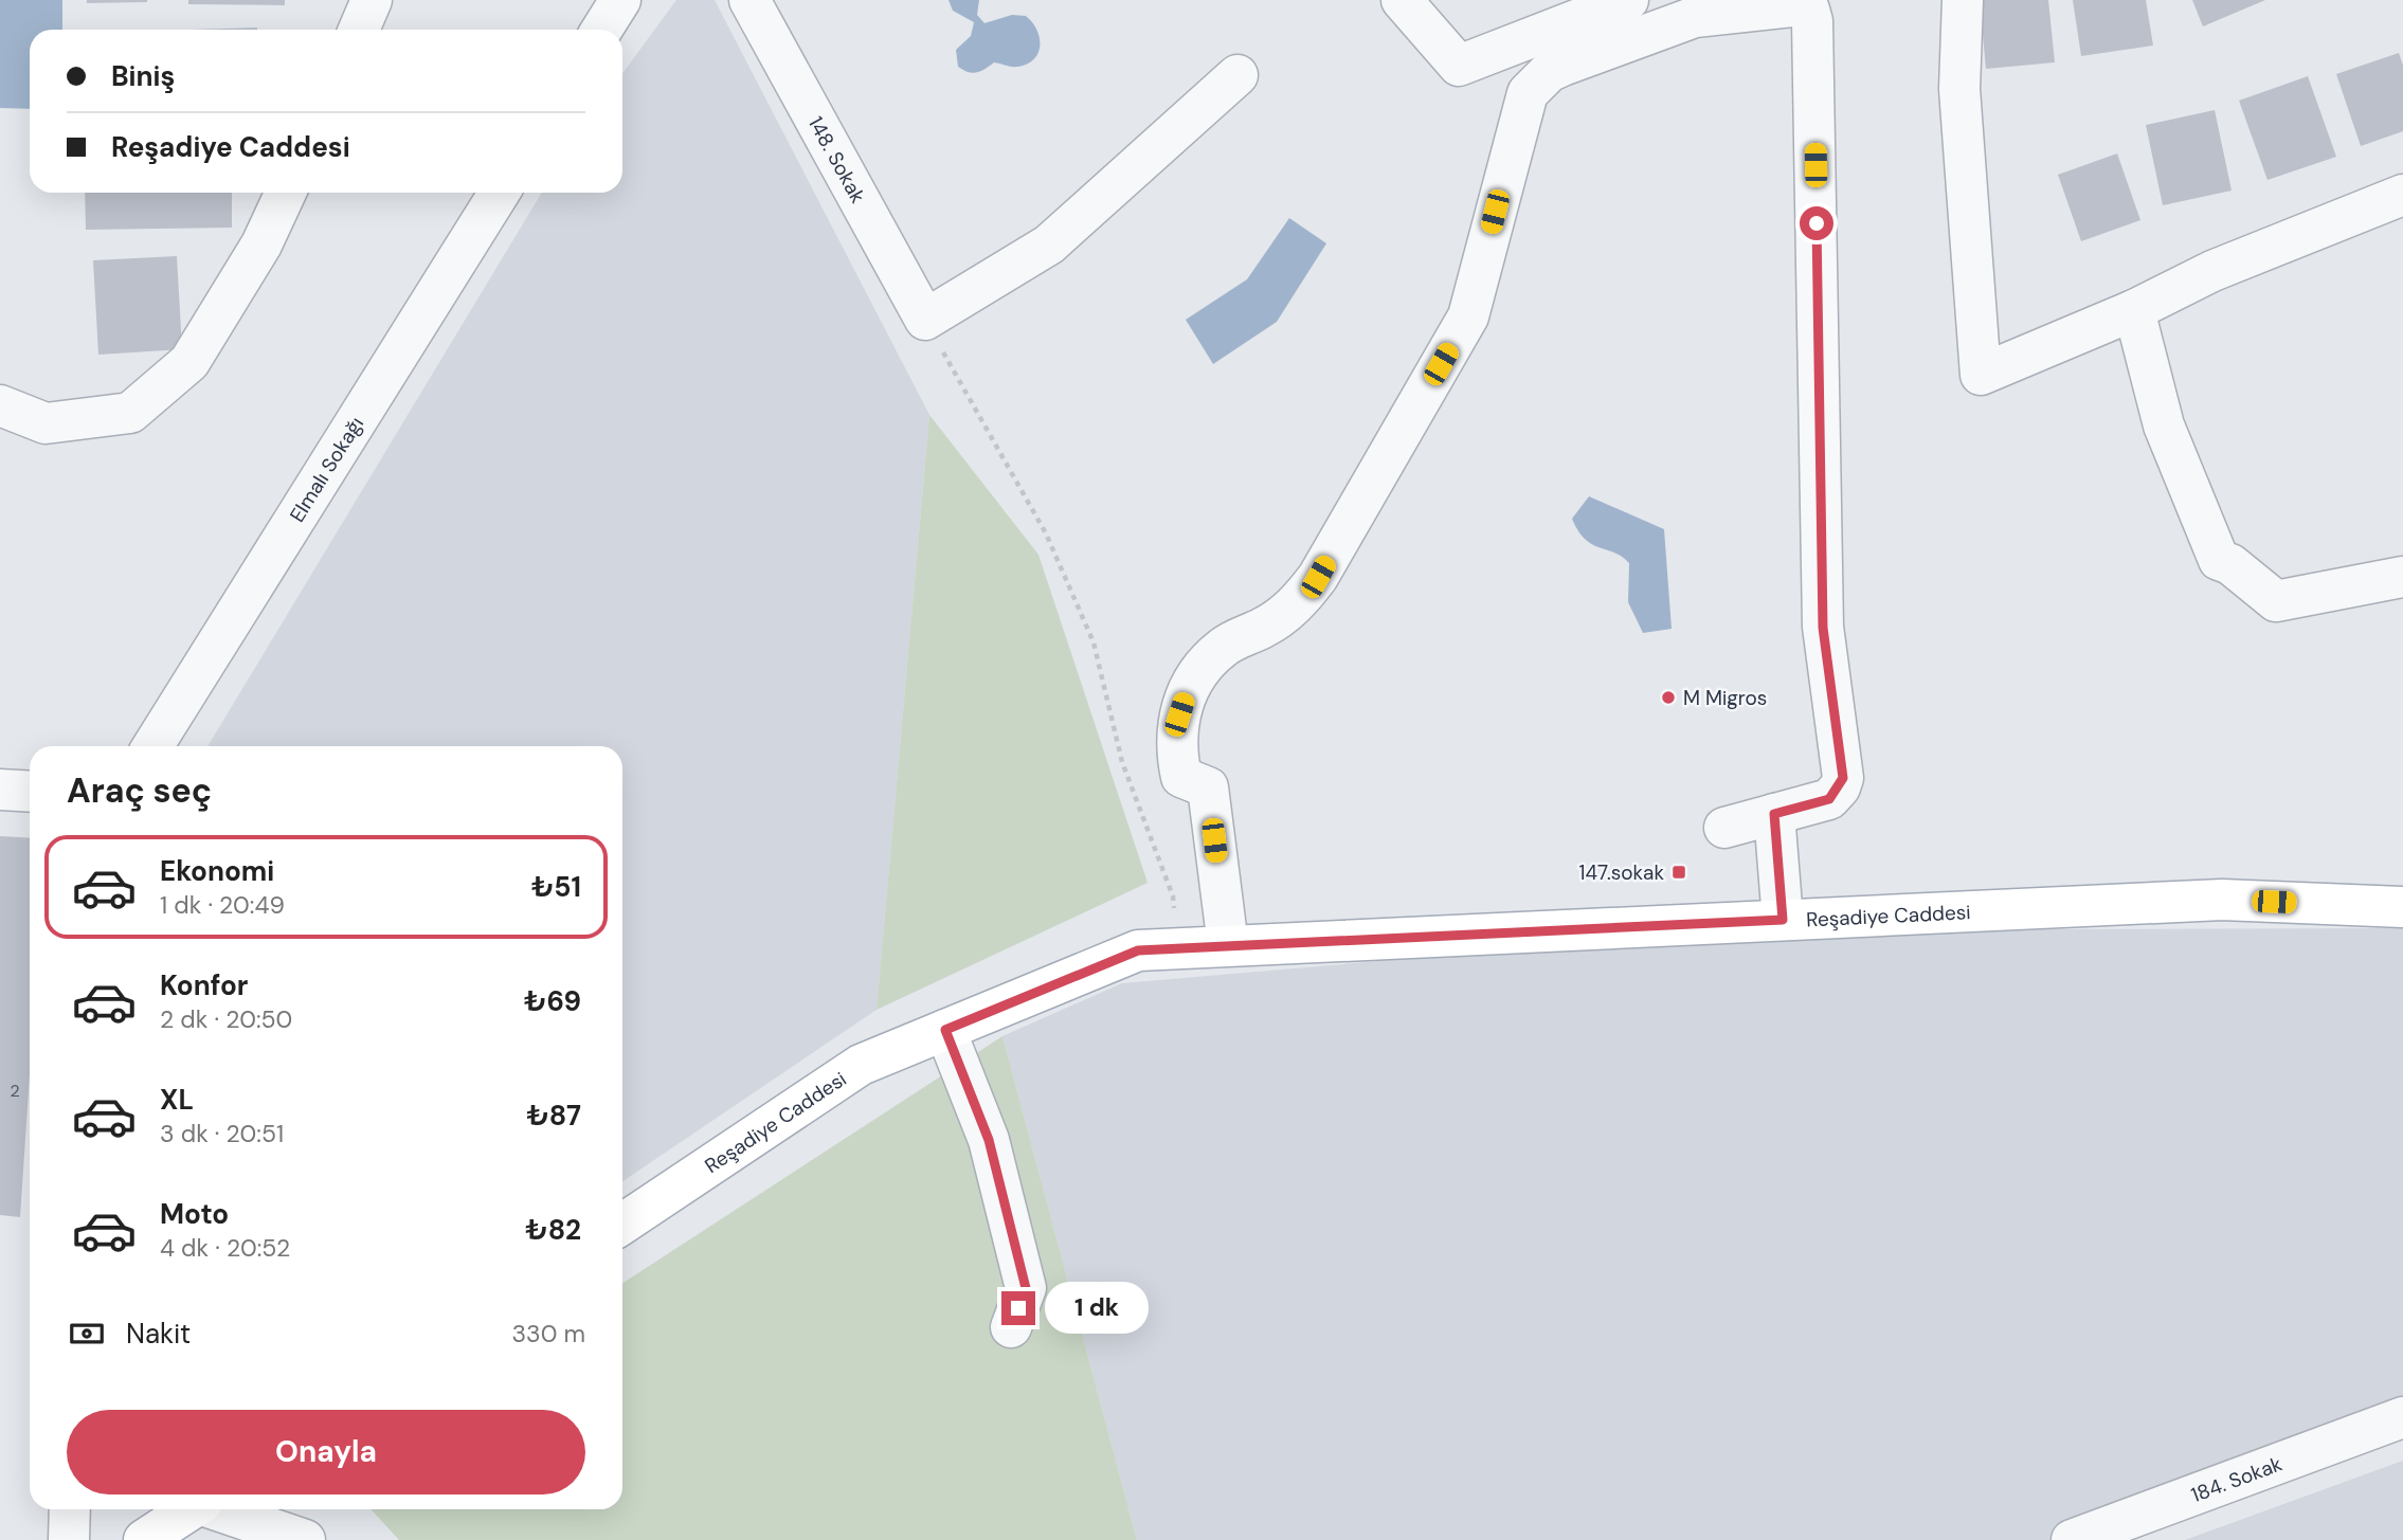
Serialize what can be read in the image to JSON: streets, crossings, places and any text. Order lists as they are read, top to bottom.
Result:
{
  "streets": {
    "main road": ["Reşadiye Caddesi"],
    "street": ["148. Sokak", "Elmalı Sokağı", "184. Sokak"]
  },
  "places": {
    "other": ["M Migros"],
    "transit": ["147.sokak"]
  },
  "house_numbers": ["2"],
  "page": {
    "banner": ["Biniş", "Reşadiye Caddesi"],
    "heading": "Araç seç",
    "list": [
      {
        "name": "Ekonomi",
        "note": "1 dk · 20:49",
        "value": "₺51"
      },
      {
        "name": "Konfor",
        "note": "2 dk · 20:50",
        "value": "₺69"
      },
      {
        "name": "XL",
        "note": "3 dk · 20:51",
        "value": "₺87"
      },
      {
        "name": "Moto",
        "note": "4 dk · 20:52",
        "value": "₺82"
      }
    ],
    "bubble": "1 dk",
    "pay": ["Nakit", "330 m"],
    "buttons": "Onayla"
  }
}
